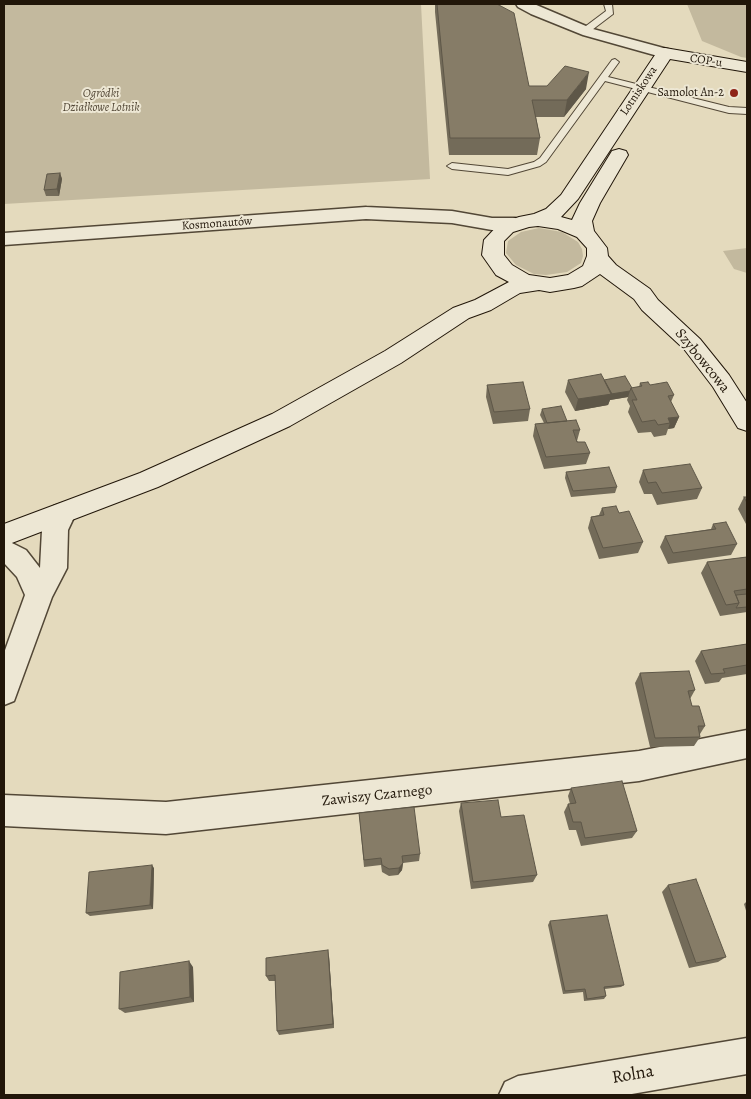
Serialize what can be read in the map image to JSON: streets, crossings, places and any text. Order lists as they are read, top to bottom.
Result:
{
  "streets": {
    "main road": ["COP-u", "Lotniskowa", "Szybowcowa"],
    "street": ["Kosmonautów", "Zawiszy Czarnego", "Rolna"]
  },
  "crossings": [
    ["COP-u", "Lotniskowa"],
    ["Lotniskowa", "Kosmonautów"],
    ["Lotniskowa", "Szybowcowa"],
    ["Kosmonautów", "Szybowcowa"]
  ],
  "parks": ["Ogródki Działkowe Lotnik"],
  "places": ["Samolot An-2"]
}
